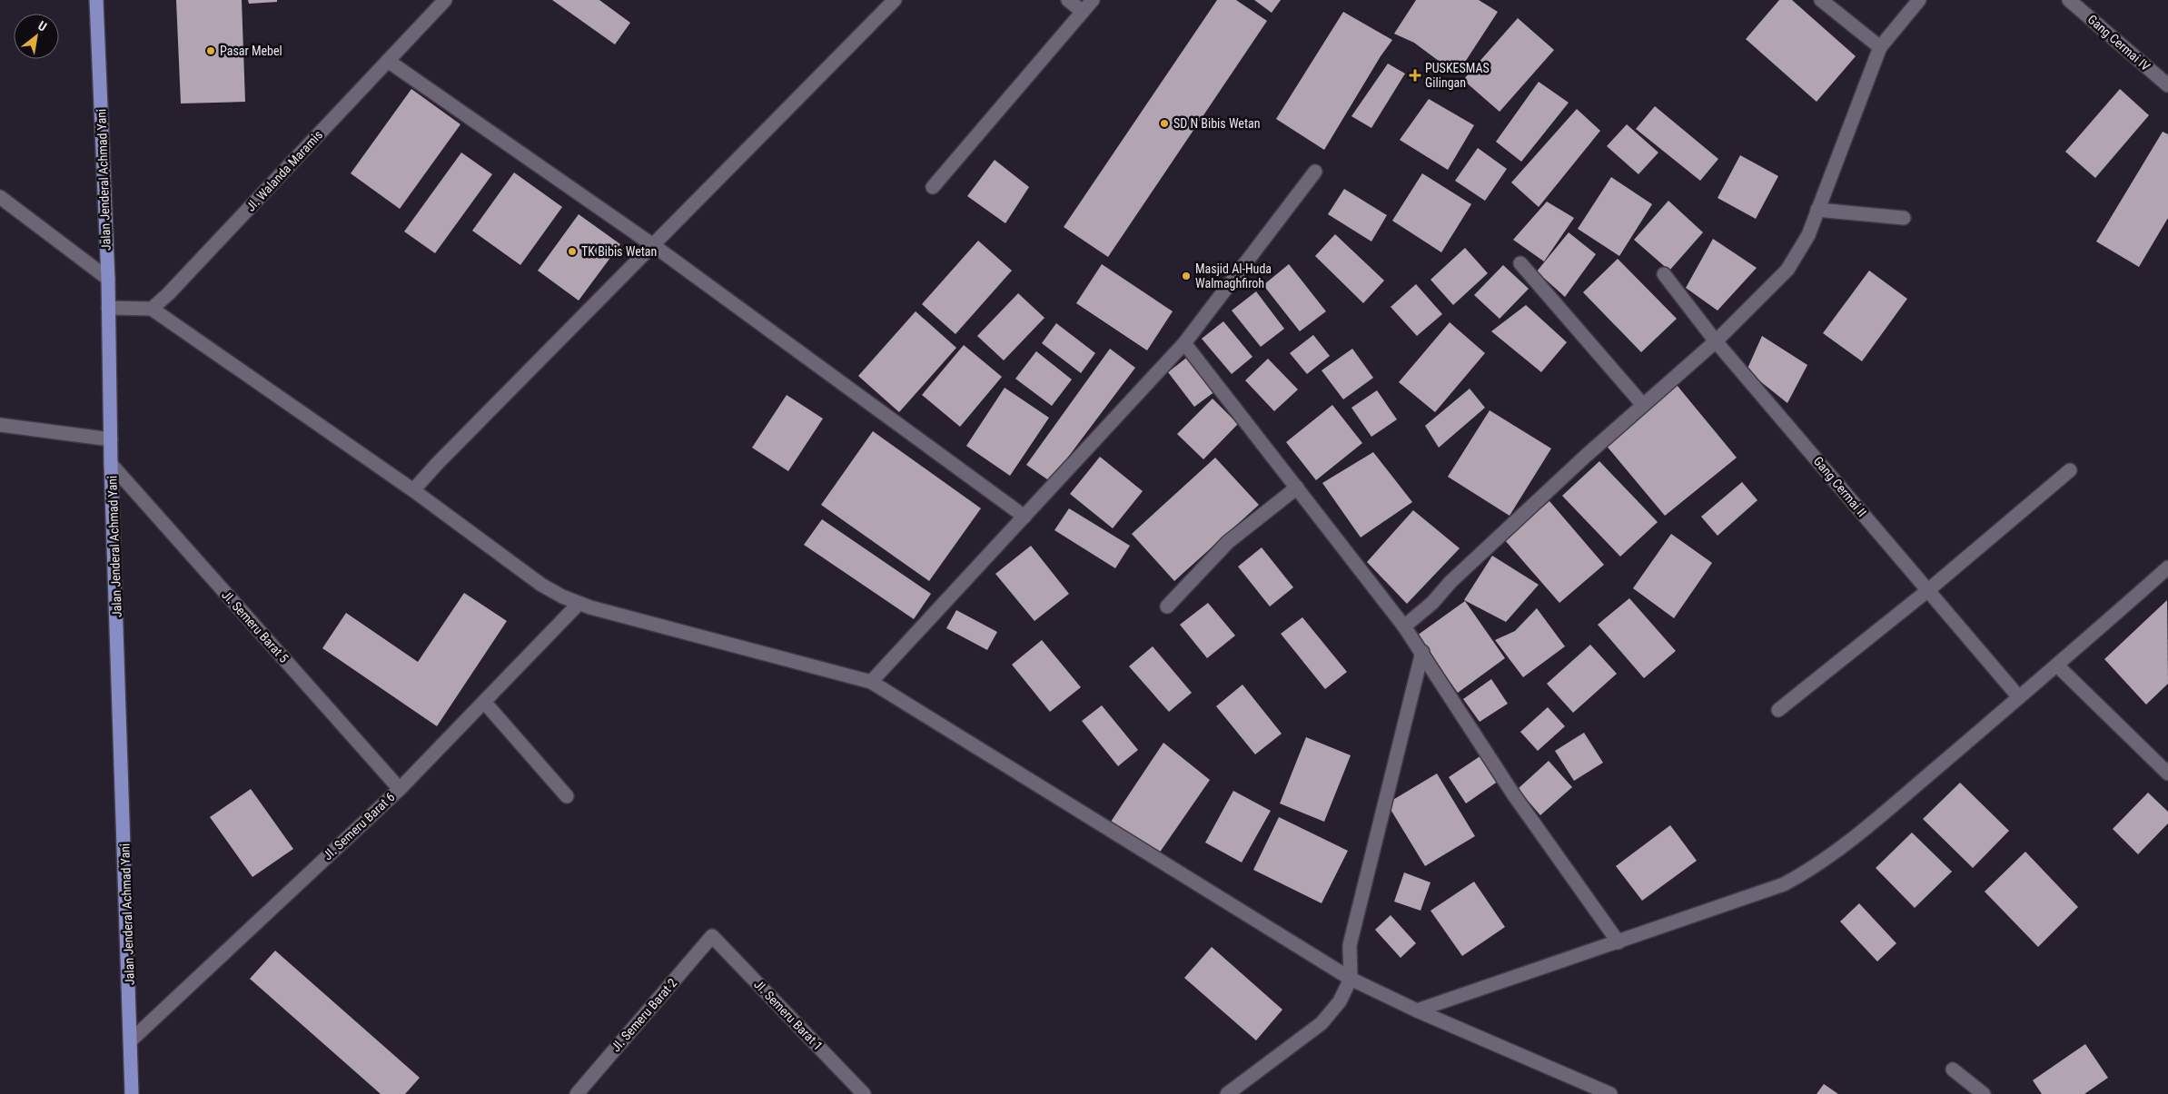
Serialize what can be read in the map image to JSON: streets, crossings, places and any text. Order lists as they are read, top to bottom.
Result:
{
  "streets": {
    "main road": ["Jalan Jenderal Achmad Yani"],
    "street": [
      "Gang Cermai IV",
      "Jl. Walanda Maramis",
      "Gang Cermai II",
      "Jl. Semeru Barat 5",
      "Jl. Semeru Barat 6",
      "Jl. Semeru Barat 2",
      "Jl. Semeru Barat 1"
    ]
  },
  "crossings": [
    ["Jalan Jenderal Achmad Yani", "Jl. Semeru Barat 5"],
    ["Jalan Jenderal Achmad Yani", "Jl. Semeru Barat 6"],
    ["Jl. Semeru Barat 5", "Jl. Semeru Barat 6"],
    ["Jl. Semeru Barat 2", "Jl. Semeru Barat 1"]
  ],
  "places": {
    "other": [
      "Pasar Mebel",
      "SD N Bibis Wetan",
      "TK Bibis Wetan",
      "Masjid Al-Huda Walmaghfiroh"
    ],
    "health": ["PUSKESMAS Gilingan"]
  },
  "north": "top right"
}
